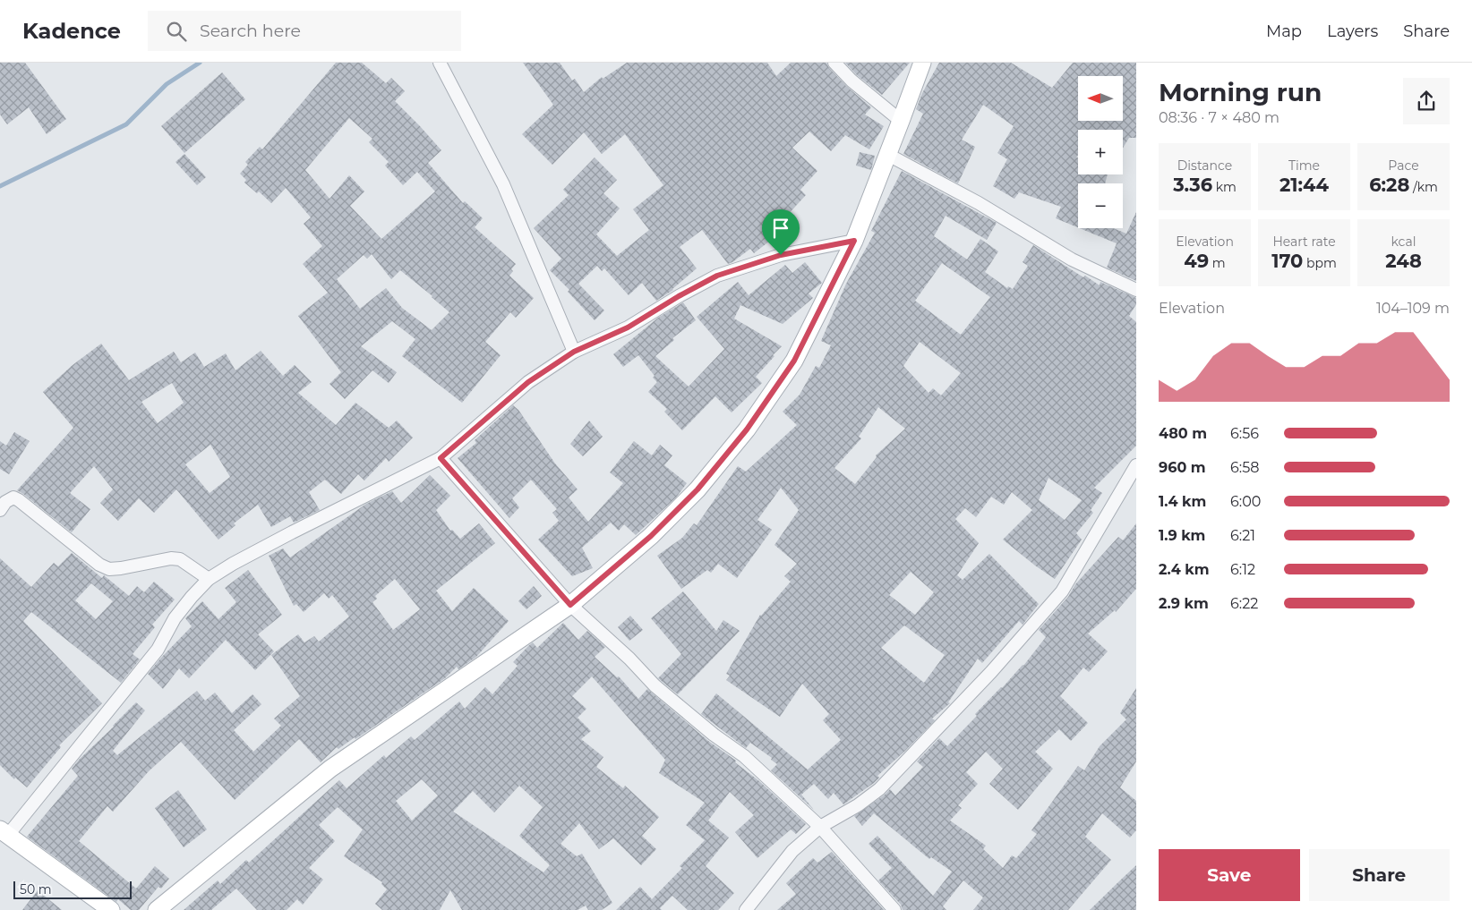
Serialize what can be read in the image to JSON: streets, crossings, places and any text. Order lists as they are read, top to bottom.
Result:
{
  "scale_bar": "50 m",
  "north": "left",
  "page": {
    "header": "Kadence",
    "search": "Search here",
    "nav": ["Map", "Layers", "Share"],
    "heading": ["Morning run", "08:36 · 7 × 480 m"],
    "map_buttons": ["+", "−"],
    "stats": [
      ["Distance", "3.36 km"],
      ["Time", "21:44"],
      ["Pace", "6:28 /km"],
      ["Elevation", "49 m"],
      ["Heart rate", "170 bpm"],
      ["kcal", "248"]
    ],
    "chart": ["Elevation", "104–109 m"],
    "list": [
      {
        "name": "480 m",
        "note": "6:56"
      },
      {
        "name": "960 m",
        "note": "6:58"
      },
      {
        "name": "1.4 km",
        "note": "6:00"
      },
      {
        "name": "1.9 km",
        "note": "6:21"
      },
      {
        "name": "2.4 km",
        "note": "6:12"
      },
      {
        "name": "2.9 km",
        "note": "6:22"
      }
    ],
    "buttons": ["Save", "Share"],
    "scale": "50 m"
  }
}
